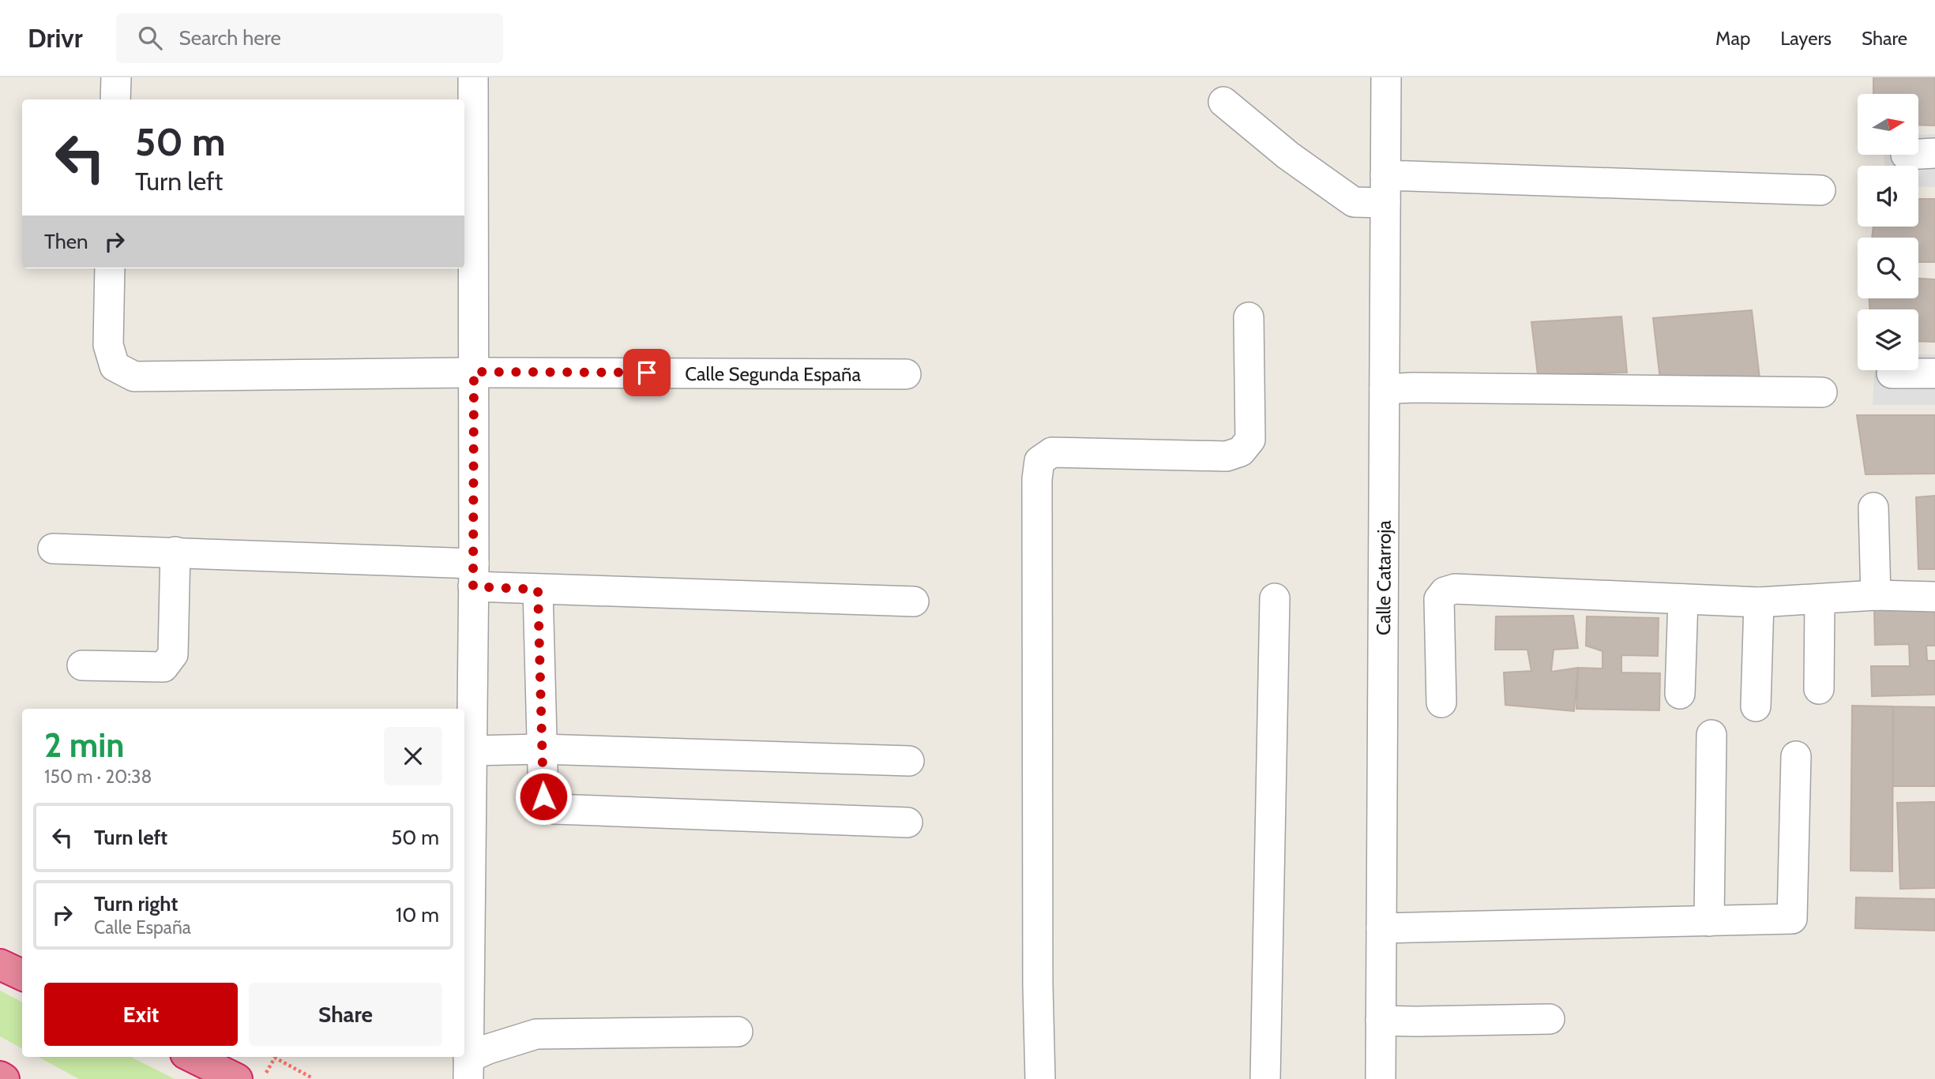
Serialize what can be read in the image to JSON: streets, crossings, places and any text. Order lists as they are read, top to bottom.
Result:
{
  "streets": {
    "street": ["Calle Segunda España", "Calle Catarroja"]
  },
  "north": "right",
  "page": {
    "header": "Drivr",
    "search": "Search here",
    "nav": ["Map", "Layers", "Share"],
    "turn": ["50 m", "Turn left"],
    "then": "Then",
    "heading": ["2 min", "150 m · 20:38"],
    "list": [
      {
        "name": "Turn left",
        "value": "50 m"
      },
      {
        "name": "Turn right",
        "note": "Calle España",
        "value": "10 m"
      }
    ],
    "buttons": ["Exit", "Share"]
  }
}
